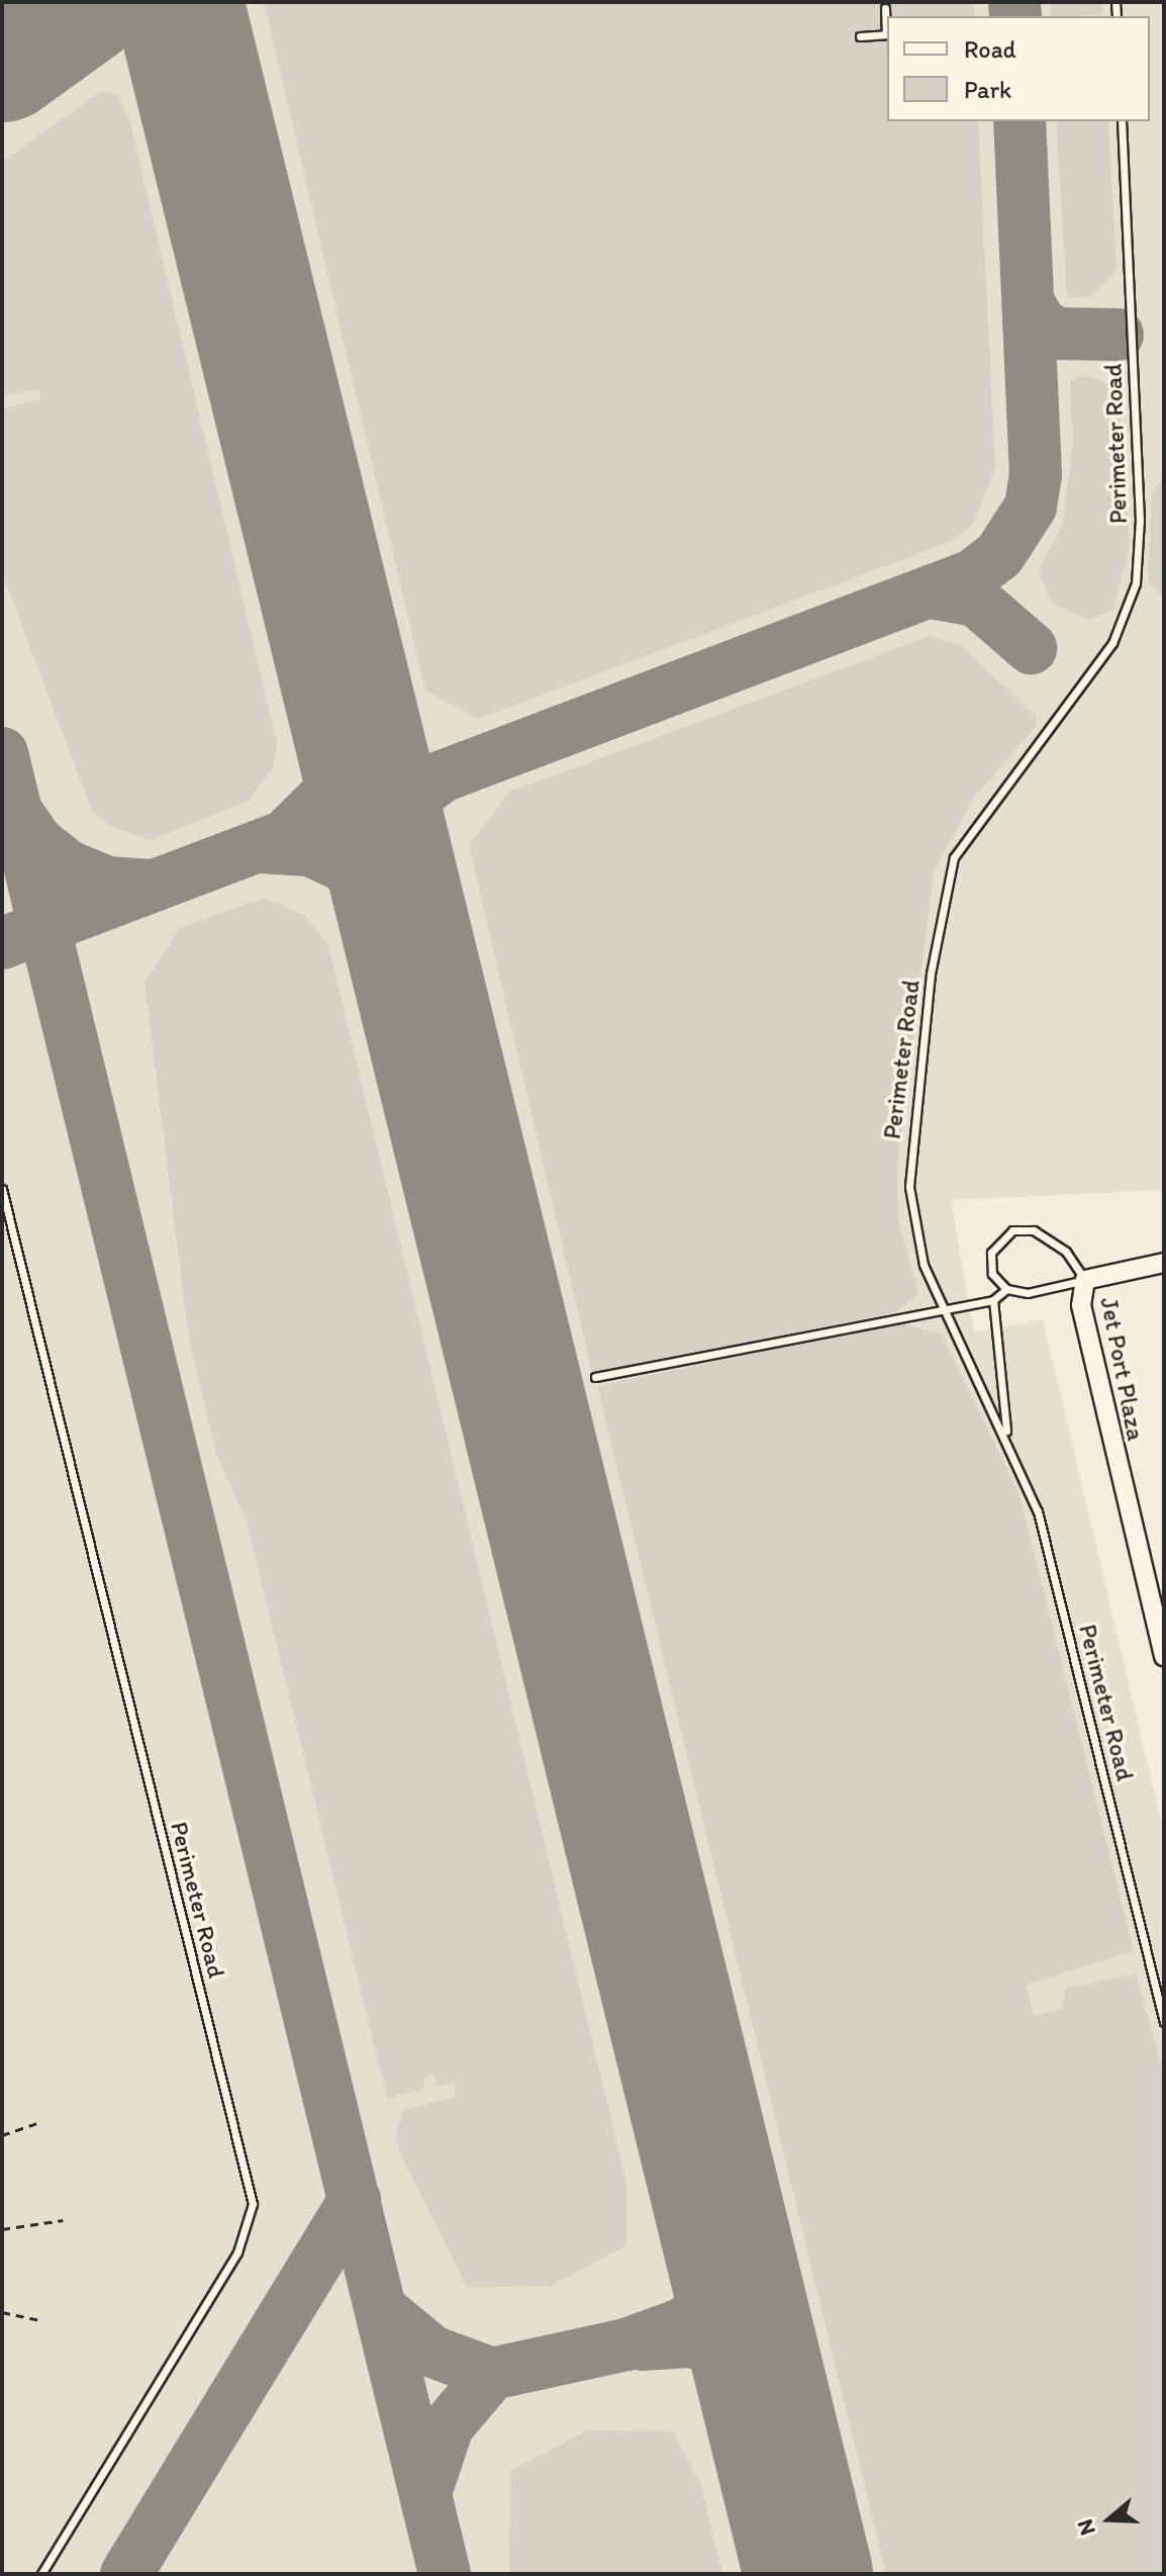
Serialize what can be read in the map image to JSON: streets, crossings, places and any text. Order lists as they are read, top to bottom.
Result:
{
  "streets": {
    "street": ["Jet Port Plaza"],
    "lane": ["Perimeter Road"]
  },
  "legend": ["Road", "Park"],
  "north": "left"
}
